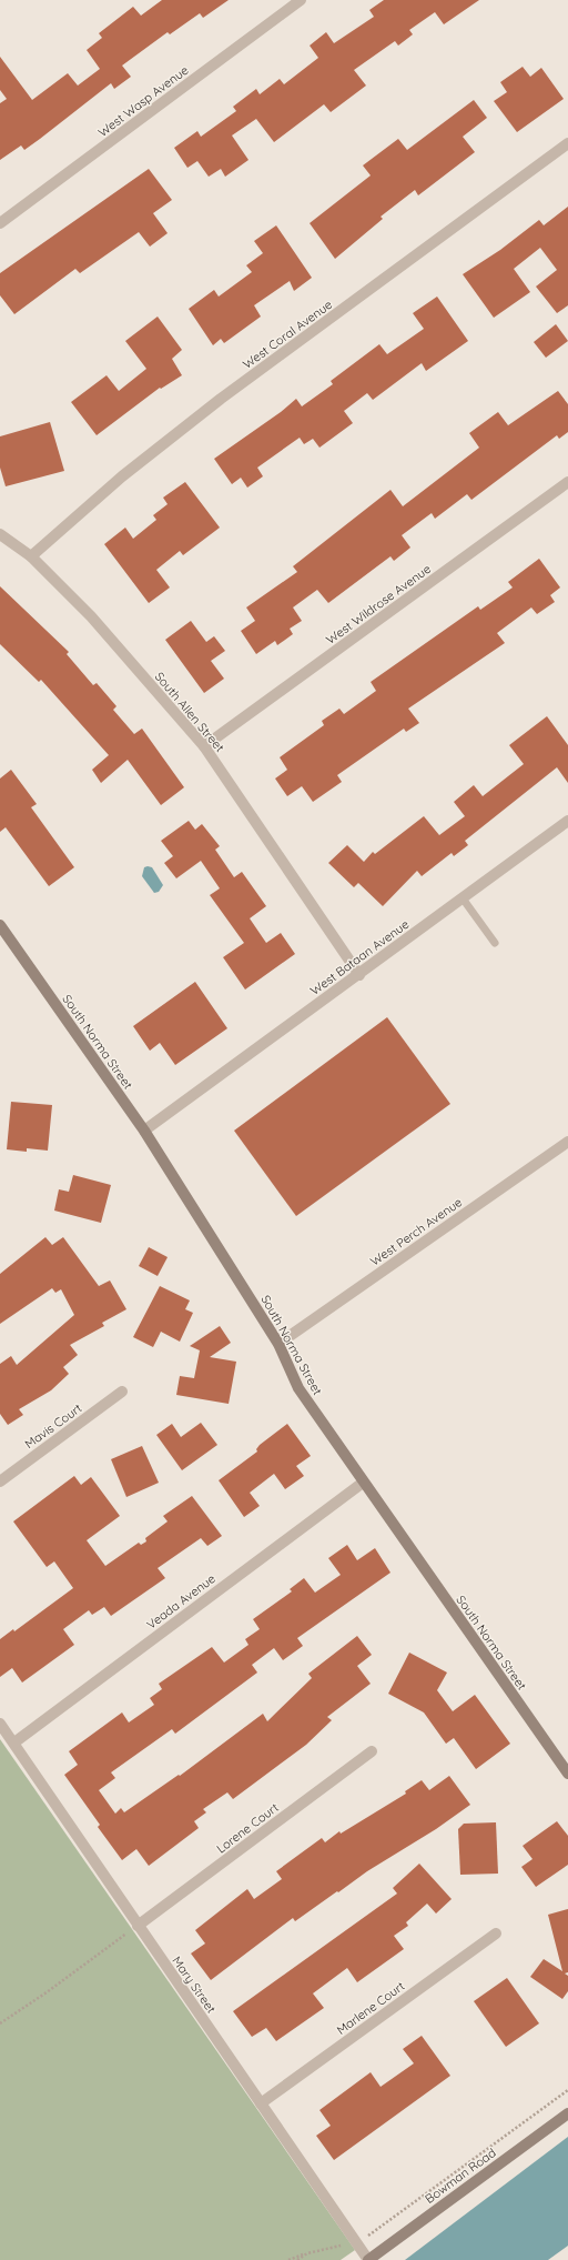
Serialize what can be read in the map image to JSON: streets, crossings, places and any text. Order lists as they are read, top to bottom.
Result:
{
  "streets": {
    "street": [
      "West Wasp Avenue",
      "West Coral Avenue",
      "West Wildrose Avenue",
      "South Allen Street",
      "West Bataan Avenue",
      "South Norma Street",
      "West Perch Avenue",
      "Mavis Court",
      "Veada Avenue",
      "Lorene Court",
      "Mary Street",
      "Marlene Court",
      "Bowman Road"
    ]
  },
  "crossings": [
    ["West Coral Avenue", "South Allen Street"],
    ["West Wildrose Avenue", "South Allen Street"],
    ["South Allen Street", "West Bataan Avenue"],
    ["West Bataan Avenue", "South Norma Street"],
    ["South Norma Street", "West Perch Avenue"],
    ["South Norma Street", "Veada Avenue"],
    ["Veada Avenue", "Mary Street"],
    ["Lorene Court", "Mary Street"],
    ["Mary Street", "Marlene Court"],
    ["Mary Street", "Bowman Road"]
  ]
}
